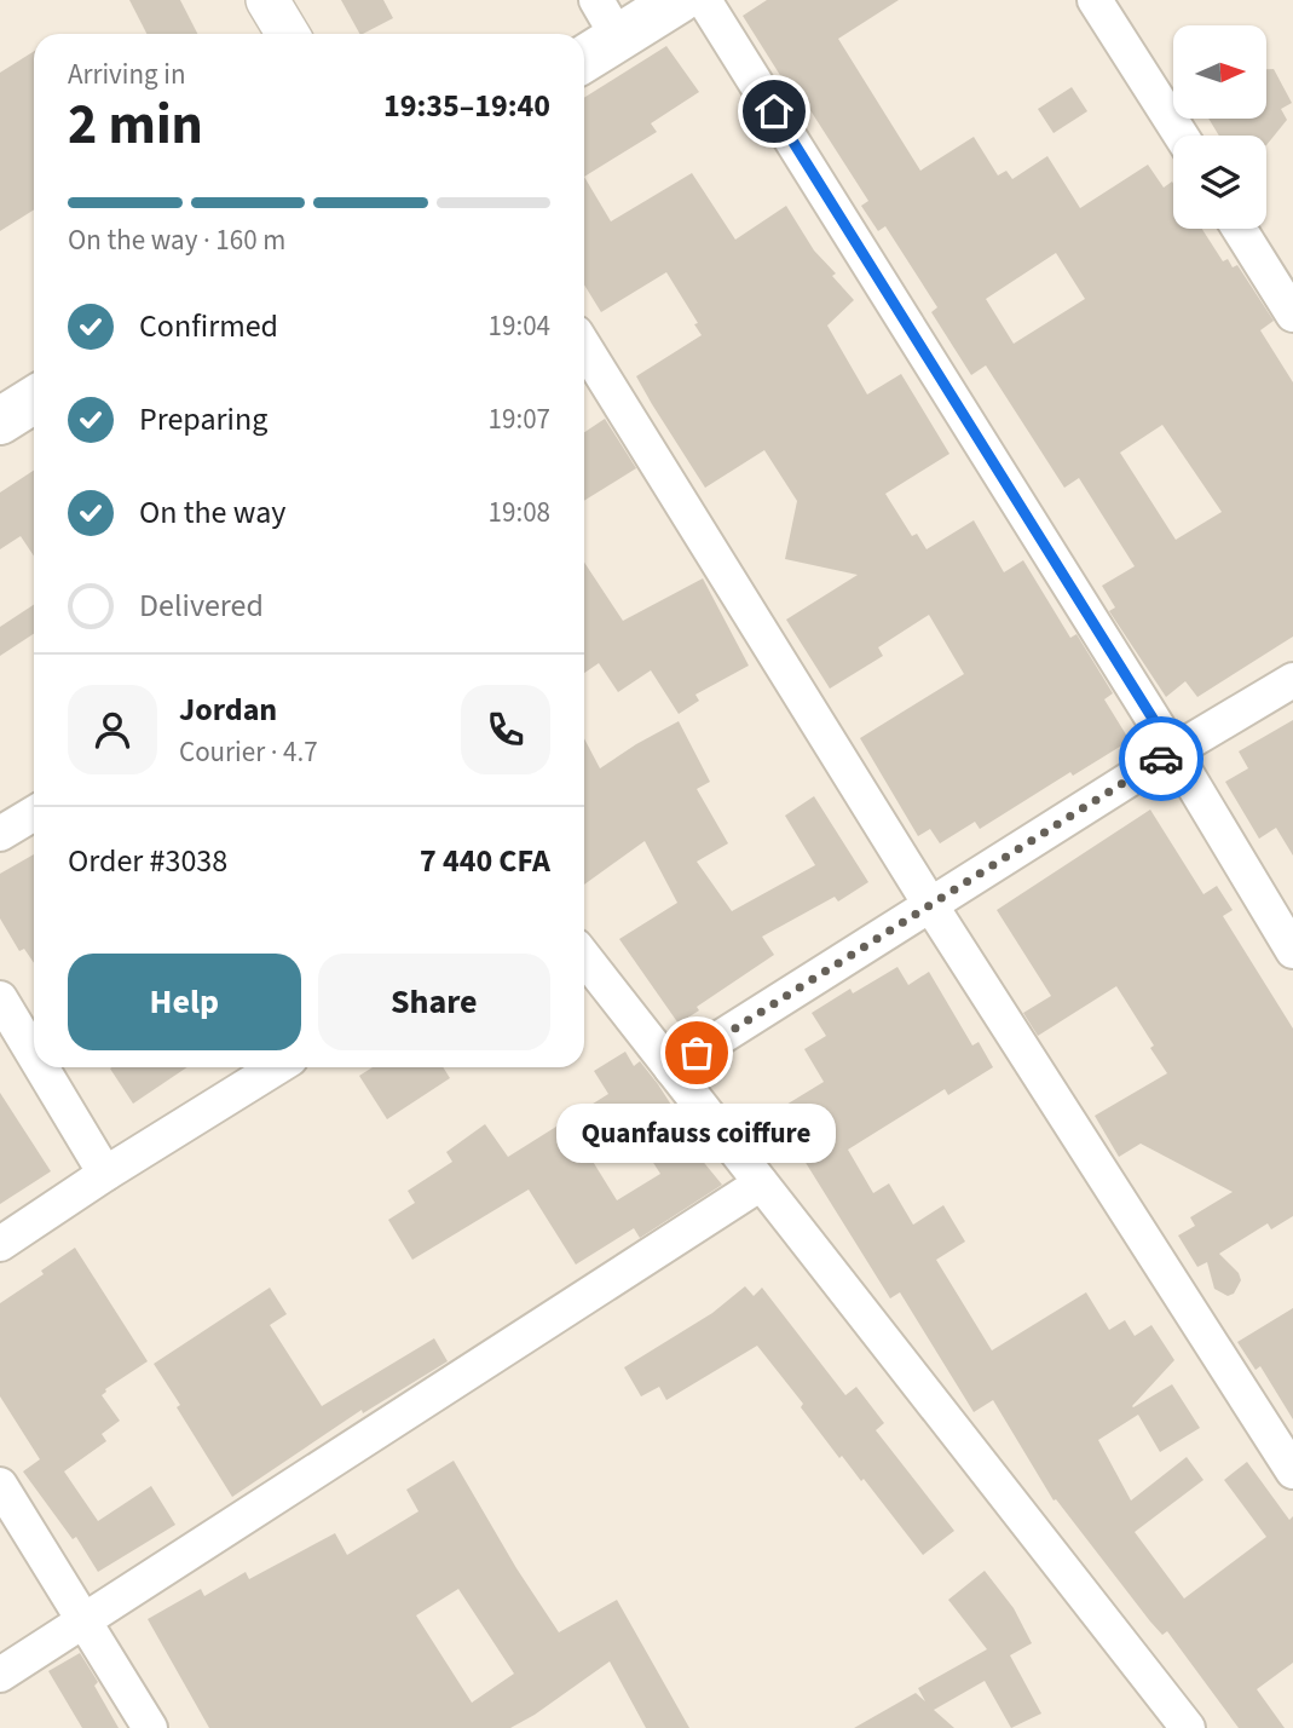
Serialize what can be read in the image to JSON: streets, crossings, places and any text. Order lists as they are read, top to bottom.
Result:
{
  "places": ["Quanfauss coiffure"],
  "north": "right",
  "page": {
    "heading": ["2 min", "Arriving in", "19:35–19:40"],
    "panel": [
      "Jordan",
      "Courier · 4.7",
      "Order #3038",
      "7 440 CFA"
    ],
    "bar": "On the way · 160 m",
    "list": [
      ["Confirmed", "19:04"],
      ["Preparing", "19:07"],
      ["On the way", "19:08"],
      "Delivered"
    ],
    "buttons": ["Help", "Share"],
    "bubble": "Quanfauss coiffure"
  }
}
